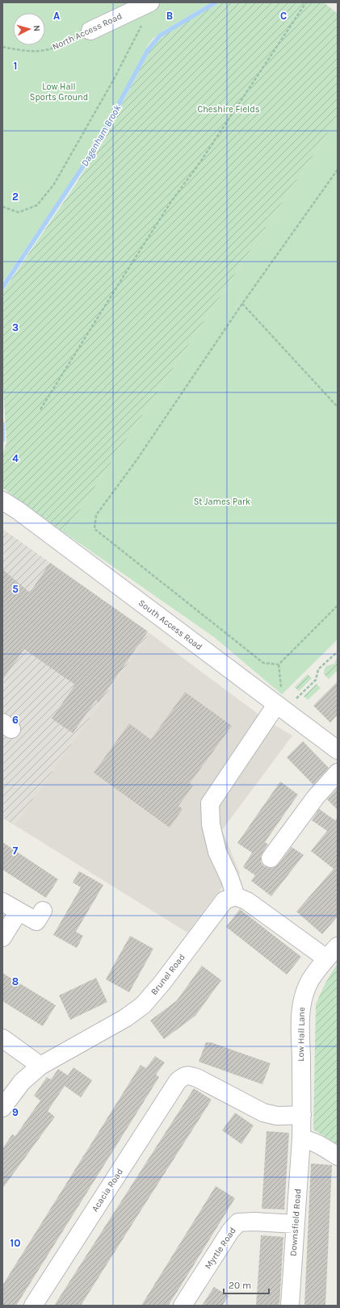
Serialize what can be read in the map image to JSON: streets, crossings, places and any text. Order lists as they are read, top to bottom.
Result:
{
  "streets": {
    "street": [
      "North Access Road",
      "South Access Road",
      "Brunel Road",
      "Low Hall Lane",
      "Acacia Road",
      "Downsfield Road",
      "Myrtle Road"
    ]
  },
  "crossings": [
    ["Low Hall Lane", "Acacia Road"],
    ["Low Hall Lane", "Downsfield Road"],
    ["Downsfield Road", "Myrtle Road"]
  ],
  "water": ["Dagenham Brook"],
  "parks": ["Low Hall Sports Ground", "Cheshire Fields", "St James Park"],
  "scale_bar": "20 m",
  "north": "right",
  "grid": {
    "columns": ["A", "B", "C"],
    "rows": [
      "1",
      "2",
      "3",
      "4",
      "5",
      "6",
      "7",
      "8",
      "9",
      "10"
    ]
  }
}
